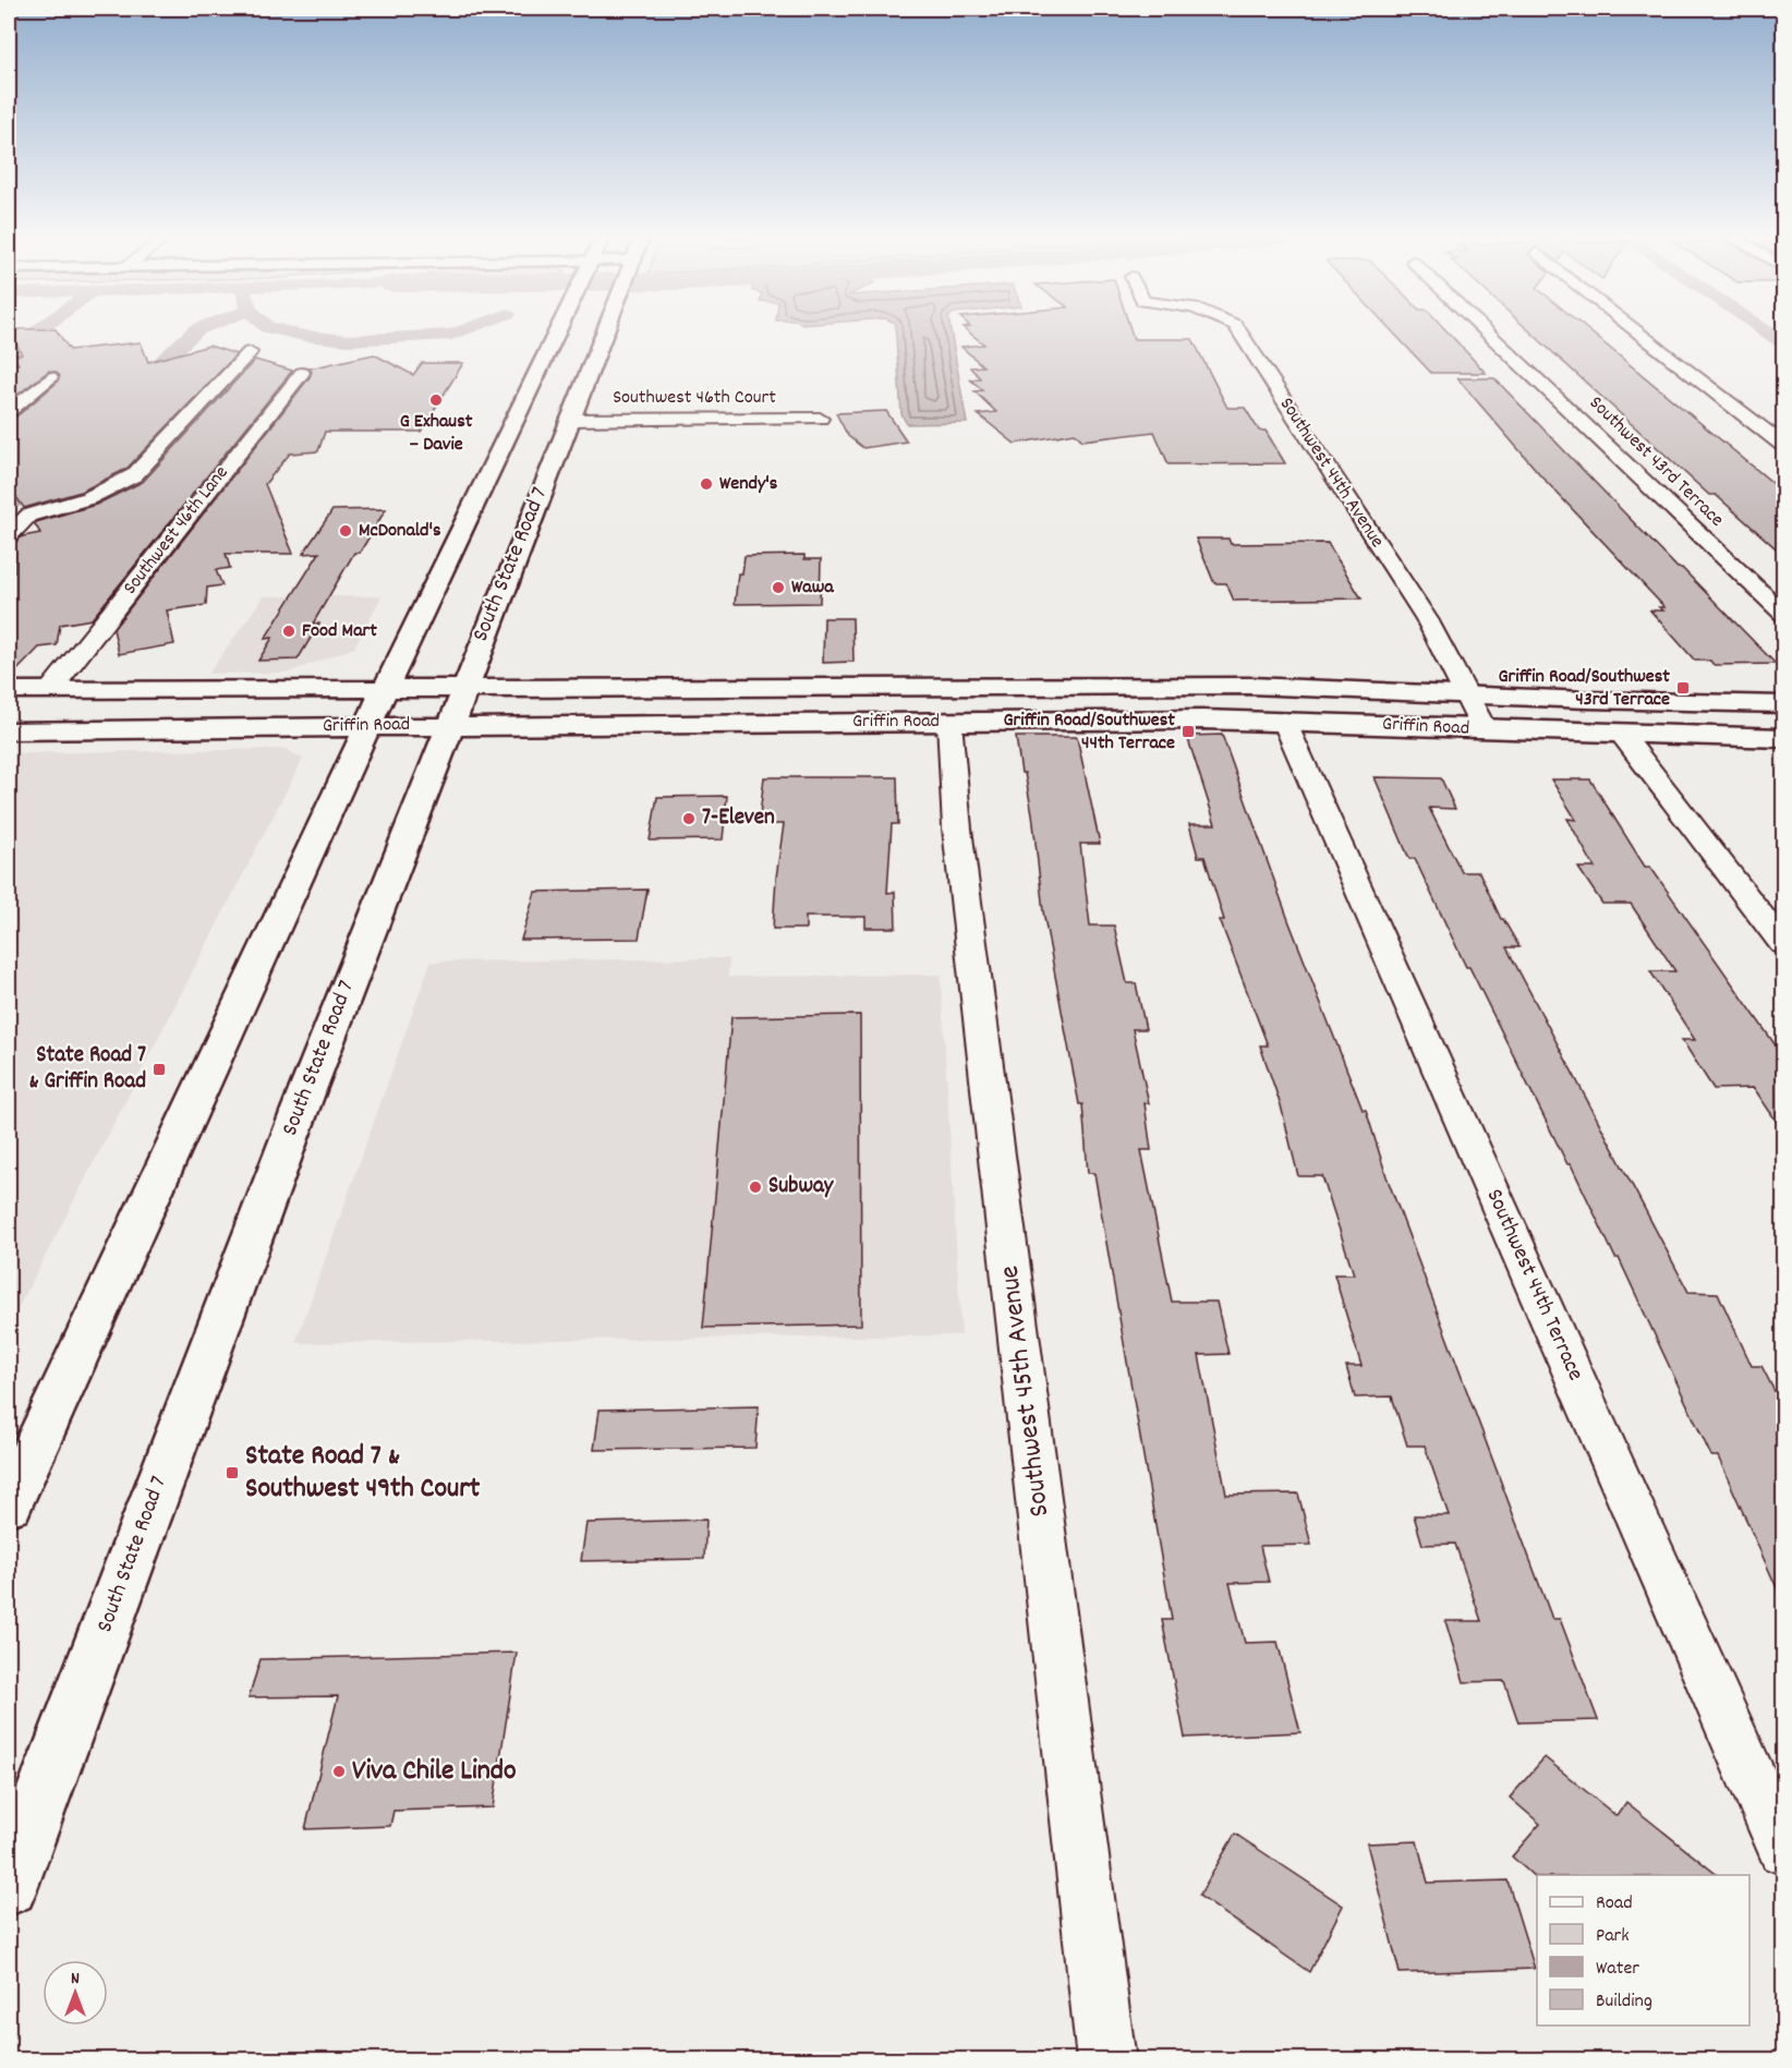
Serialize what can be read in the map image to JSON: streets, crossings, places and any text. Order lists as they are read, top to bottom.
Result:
{
  "streets": {
    "main road": ["South State Road 7", "Griffin Road"],
    "street": [
      "Southwest 46th Court",
      "Southwest 43rd Terrace",
      "Southwest 44th Avenue",
      "Southwest 46th Lane",
      "Southwest 44th Terrace",
      "Southwest 45th Avenue"
    ]
  },
  "crossings": [
    ["Southwest 46th Court", "South State Road 7"],
    ["Southwest 44th Avenue", "Griffin Road"],
    ["Southwest 46th Lane", "Griffin Road"],
    ["South State Road 7", "Griffin Road"],
    ["Griffin Road", "Southwest 44th Terrace"],
    ["Griffin Road", "Southwest 45th Avenue"]
  ],
  "places": {
    "other": [
      "G Exhaust – Davie",
      "Wendy's",
      "McDonald's",
      "Wawa",
      "Food Mart",
      "7-Eleven",
      "Subway",
      "Viva Chile Lindo"
    ],
    "transit": [
      "Griffin Road/Southwest 43rd Terrace",
      "Griffin Road/Southwest 44th Terrace",
      "State Road 7 & Griffin Road",
      "State Road 7 & Southwest 49th Court"
    ]
  },
  "legend": [
    "Road",
    "Park",
    "Water",
    "Building"
  ],
  "north": "top"
}
